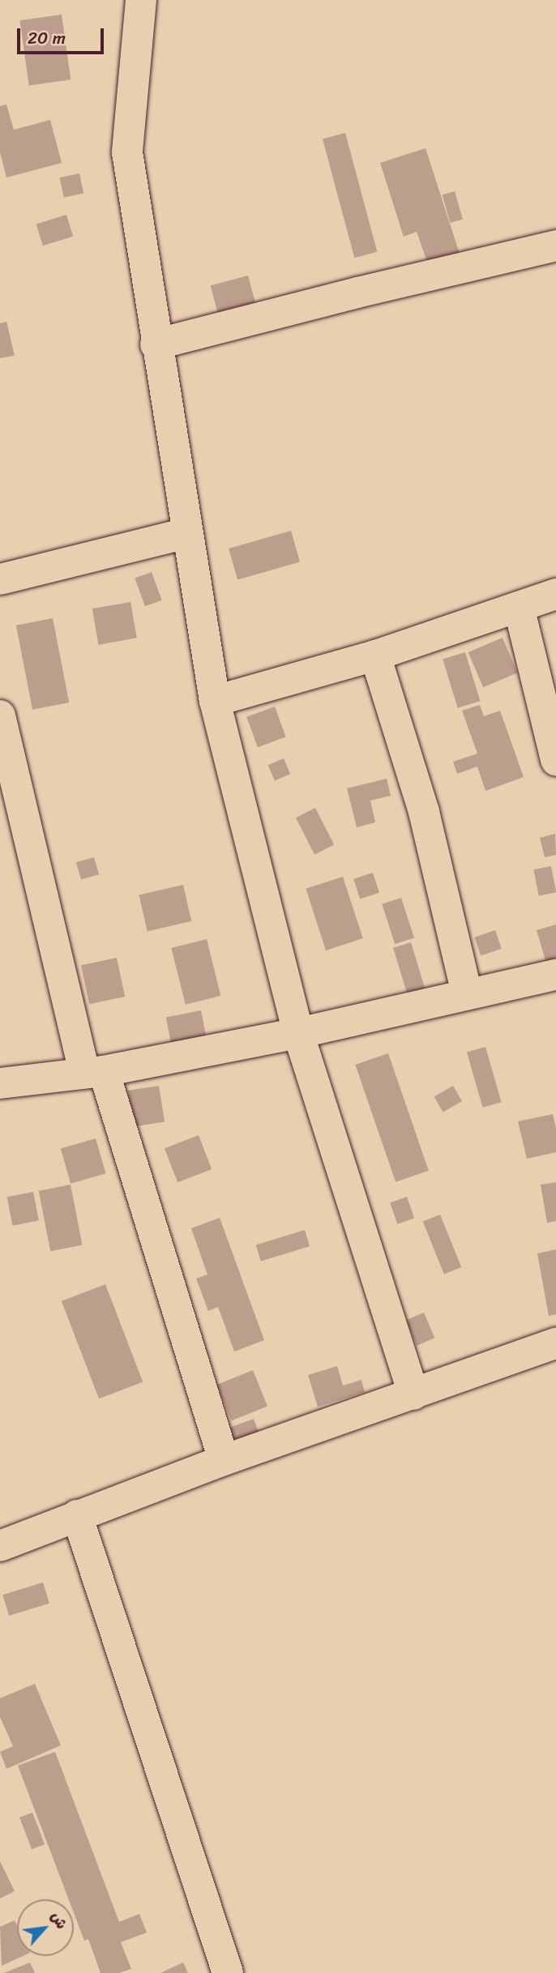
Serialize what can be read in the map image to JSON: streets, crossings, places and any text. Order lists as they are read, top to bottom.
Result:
{
  "scale_bar": "20 m",
  "north": "top right"
}
